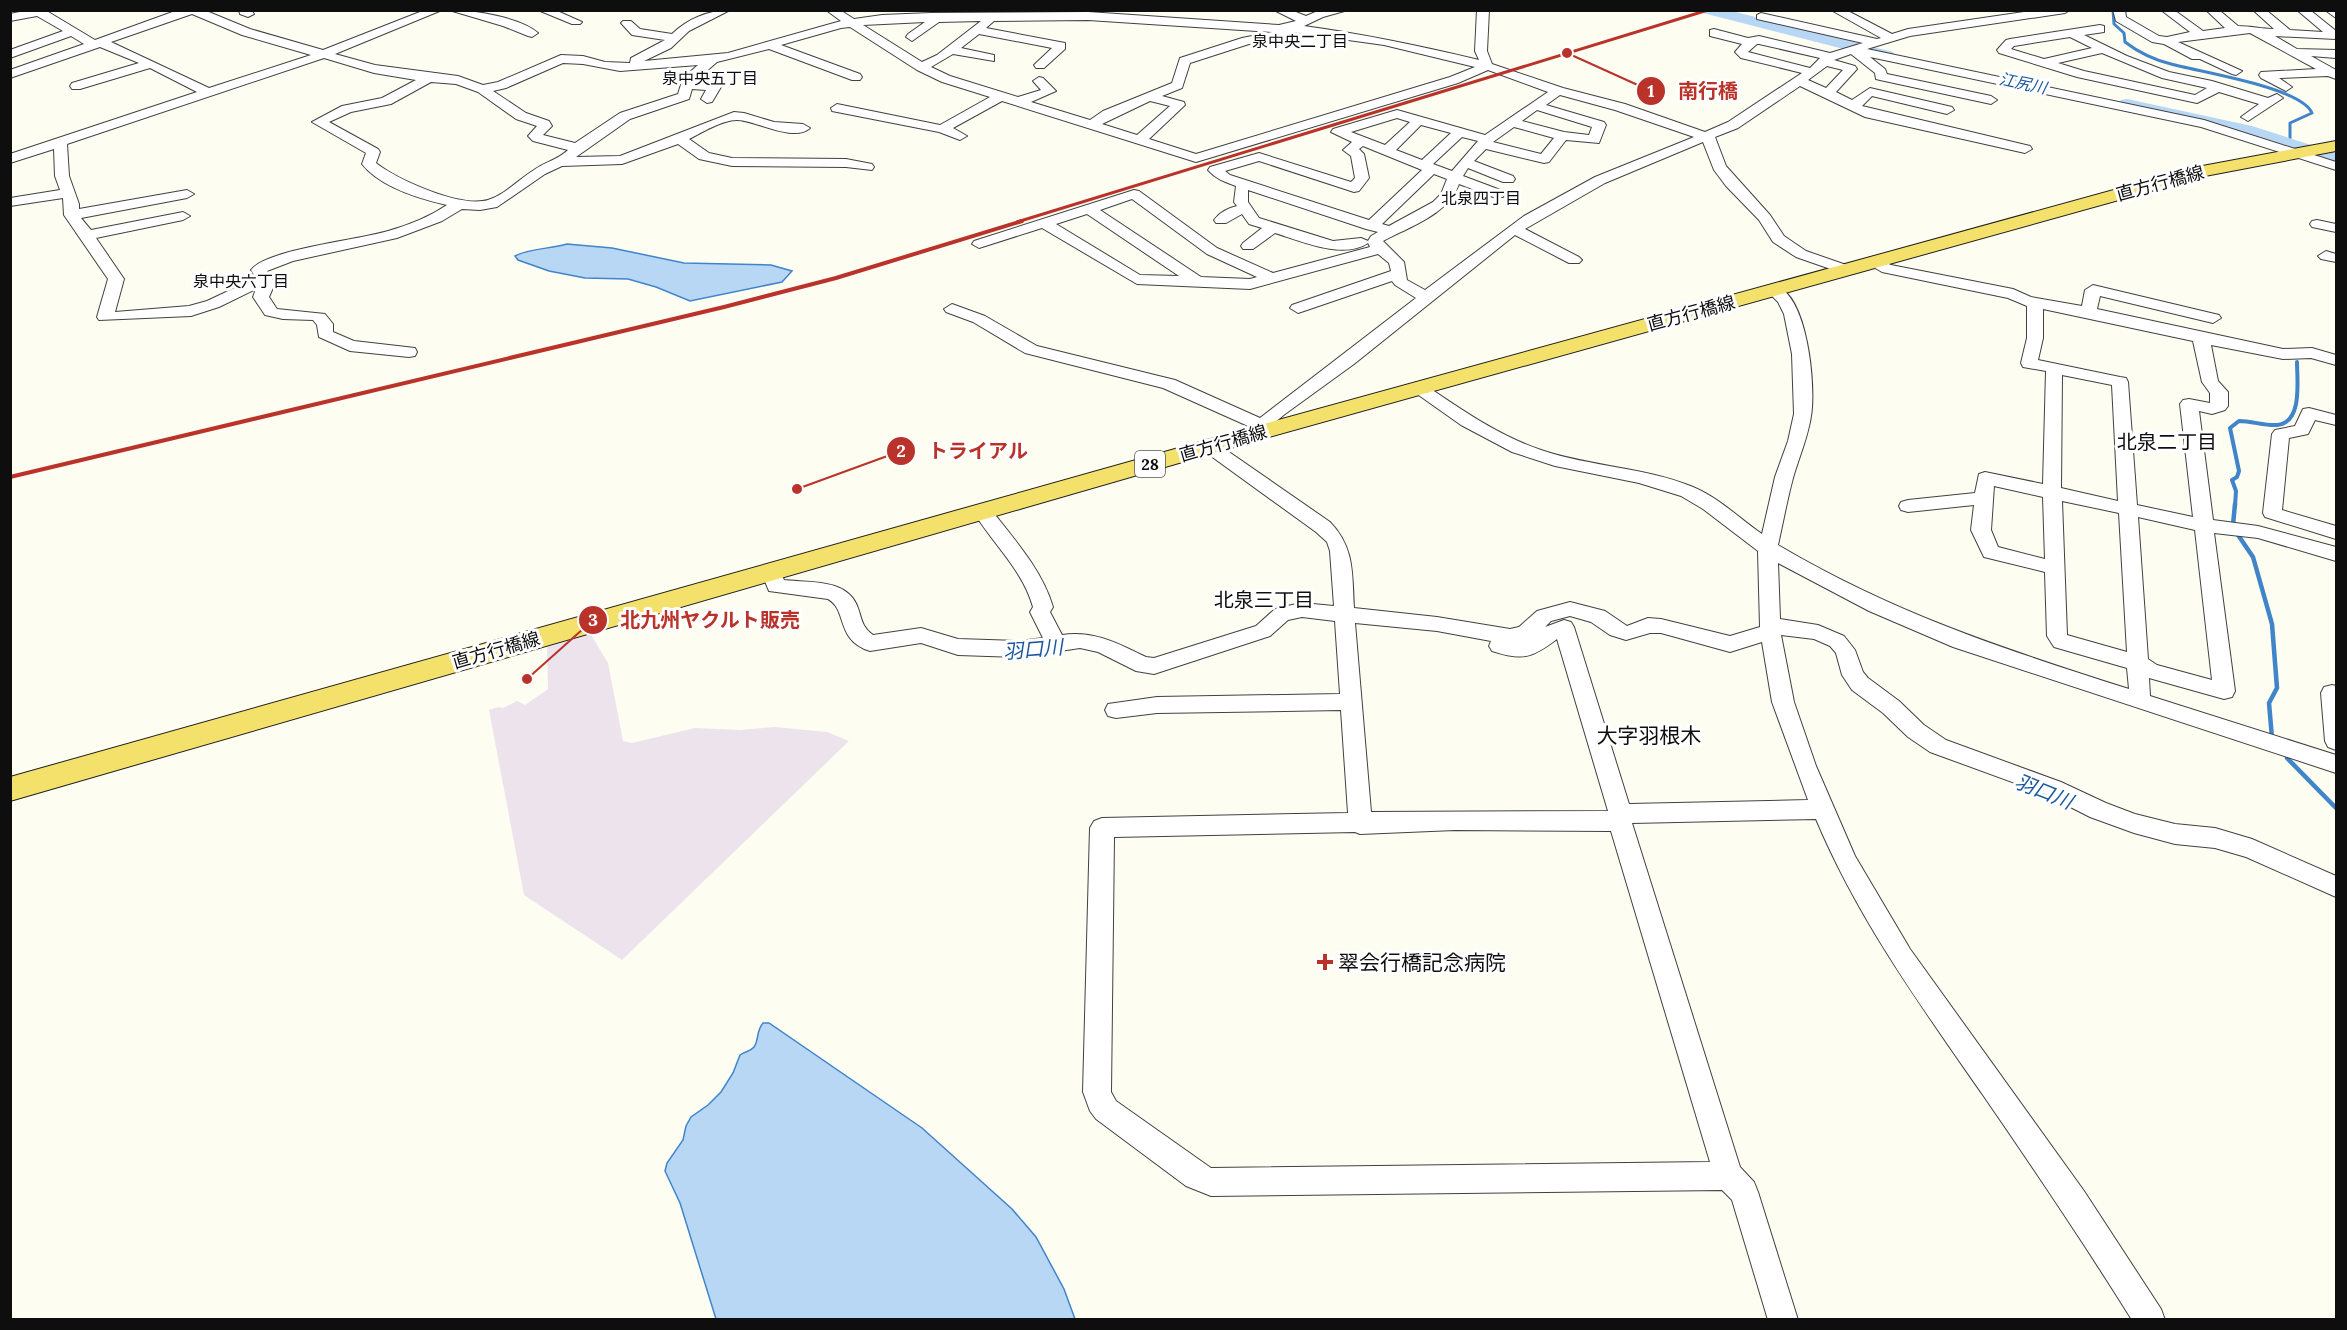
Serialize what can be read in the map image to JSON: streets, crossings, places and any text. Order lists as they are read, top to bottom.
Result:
{
  "streets": {
    "main road": ["直方行橋線", "28"]
  },
  "districts": [
    "泉中央二丁目",
    "泉中央五丁目",
    "北泉四丁目",
    "泉中央六丁目",
    "北泉二丁目",
    "北泉三丁目",
    "大字羽根木"
  ],
  "water": ["江尻川", "羽口川"],
  "places": {
    "other": ["南行橋", "トライアル", "北九州ヤクルト販売"],
    "health": ["翠会行橋記念病院"]
  }
}
